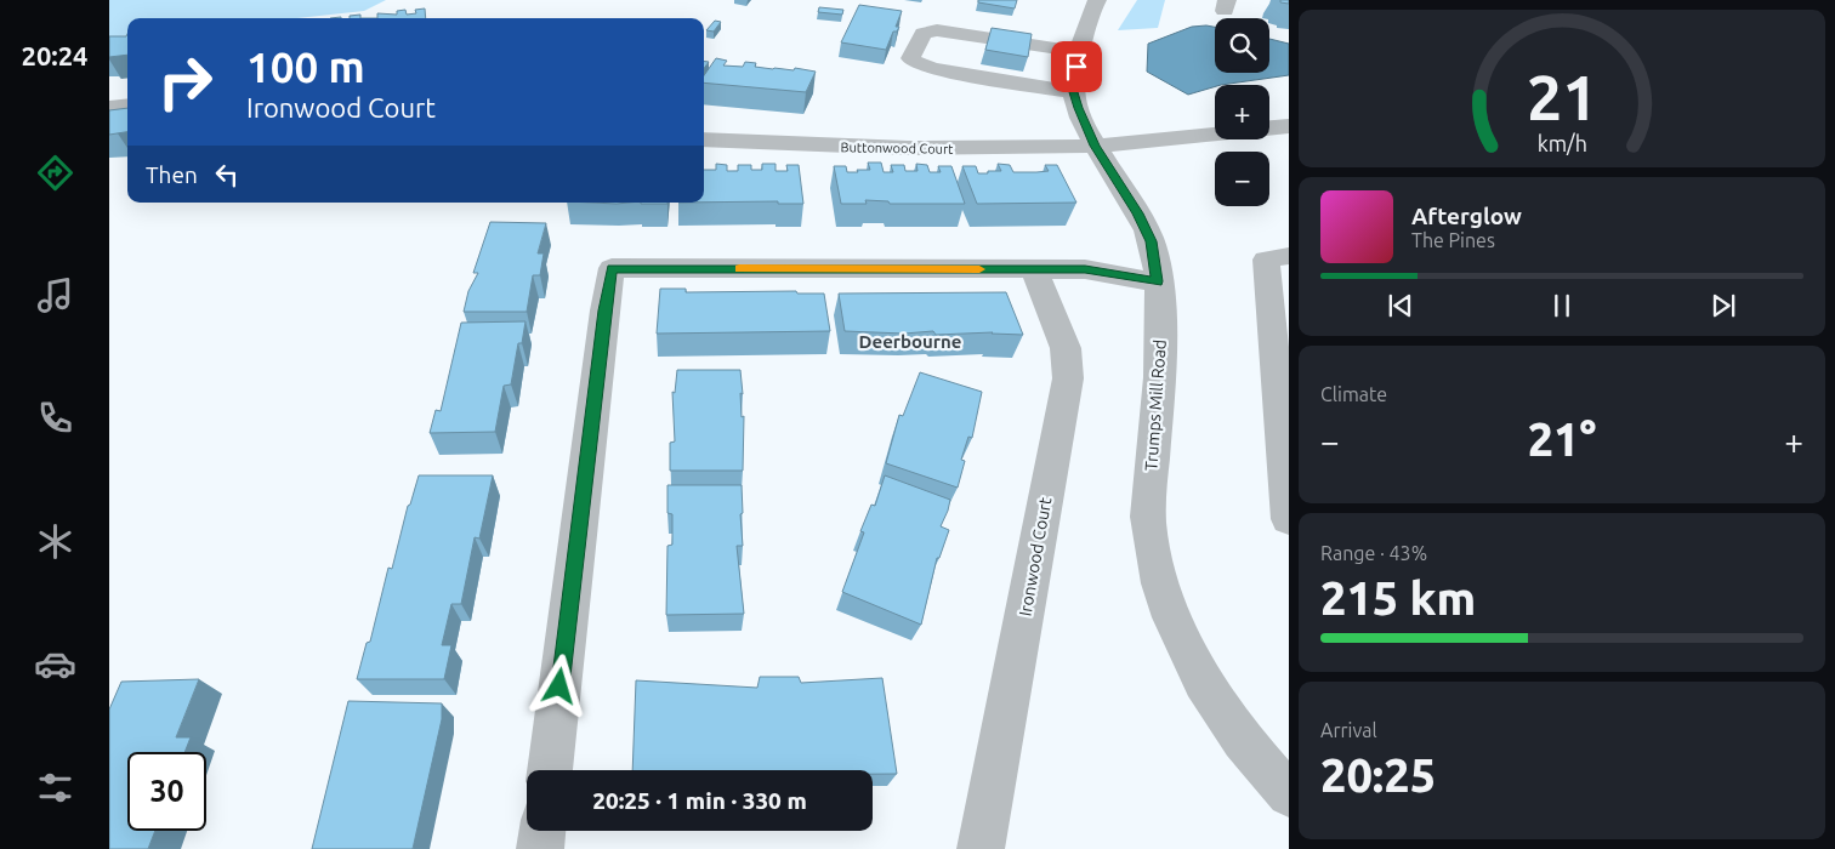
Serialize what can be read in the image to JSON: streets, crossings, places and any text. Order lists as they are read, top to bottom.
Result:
{
  "streets": {
    "street": ["Buttonwood Court", "Trumps Mill Road", "Ironwood Court"]
  },
  "crossings": [
    ["Buttonwood Court", "Trumps Mill Road"]
  ],
  "districts": ["Deerbourne"],
  "page": {
    "tabs": "20:24",
    "map_buttons": ["+", "−"],
    "turn": ["100 m", "Ironwood Court"],
    "then": "Then",
    "song": ["Afterglow", "The Pines"],
    "tile": [
      "Climate",
      ["Range · 43%", "215 km"],
      ["Arrival", "20:25"]
    ],
    "heat": ["−", "21°", "+"],
    "limit": "30",
    "trip": "20:25 · 1 min · 330 m",
    "gauge": ["21", "km/h"]
  }
}
